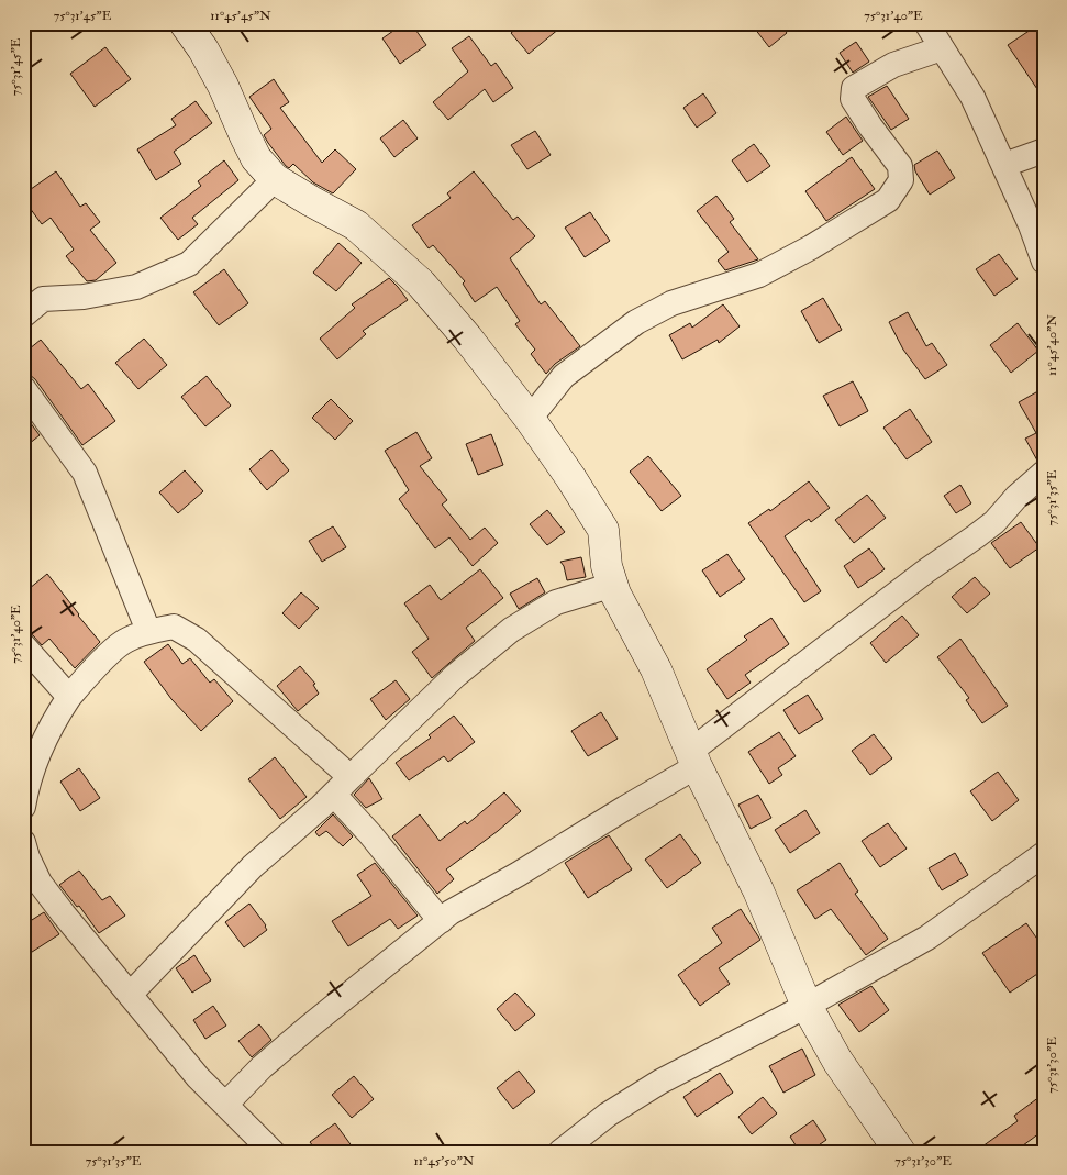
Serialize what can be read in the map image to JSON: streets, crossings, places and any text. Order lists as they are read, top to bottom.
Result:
{
  "coordinates": [
    "75°31'45\"E",
    "11°45'45\"N",
    "75°31'40\"E",
    "11°45'40\"N",
    "75°31'35\"E",
    "75°31'30\"E",
    "11°45'50\"N"
  ]
}
